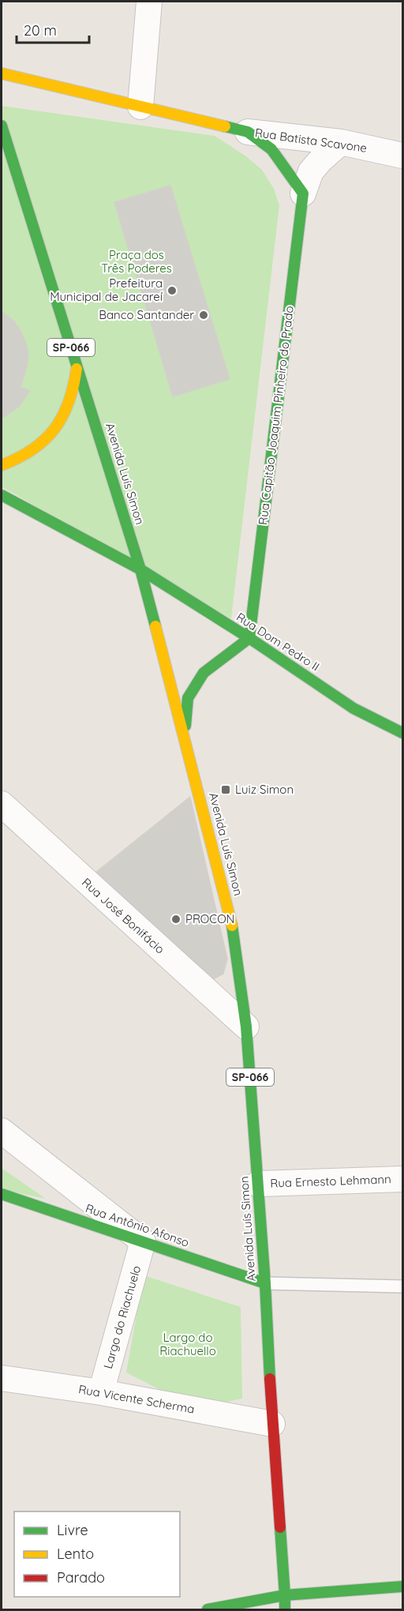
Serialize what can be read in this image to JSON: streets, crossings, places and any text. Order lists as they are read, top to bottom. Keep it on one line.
{"streets":{"main road":["SP-066","Rua Capitão Joaquim Pinheiro do Prado","Avenida Luís Simon","Rua Dom Pedro II","Rua Antônio Afonso"],"street":["Rua Batista Scavone","Rua José Bonifácio","Rua Ernesto Lehmann","Largo do Riachuelo","Rua Vicente Scherma"]},"crossings":[["Rua Batista Scavone","Rua Capitão Joaquim Pinheiro do Prado"],["Rua Capitão Joaquim Pinheiro do Prado","Rua Dom Pedro II"],["Avenida Luís Simon","Rua Dom Pedro II"],["Avenida Luís Simon","Rua José Bonifácio"],["Avenida Luís Simon","Rua Ernesto Lehmann"],["Avenida Luís Simon","Rua Antônio Afonso"],["Avenida Luís Simon","Rua Vicente Scherma"],["Rua Antônio Afonso","Largo do Riachuelo"],["Largo do Riachuelo","Rua Vicente Scherma"]],"parks":["Praça dos Três Poderes","Largo do Riachuello"],"places":{"other":["Prefeitura Municipal de Jacareí","Banco Santander","PROCON"],"transit":["Luiz Simon"]},"legend":["Livre","Lento","Parado"],"scale_bar":"20 m"}
